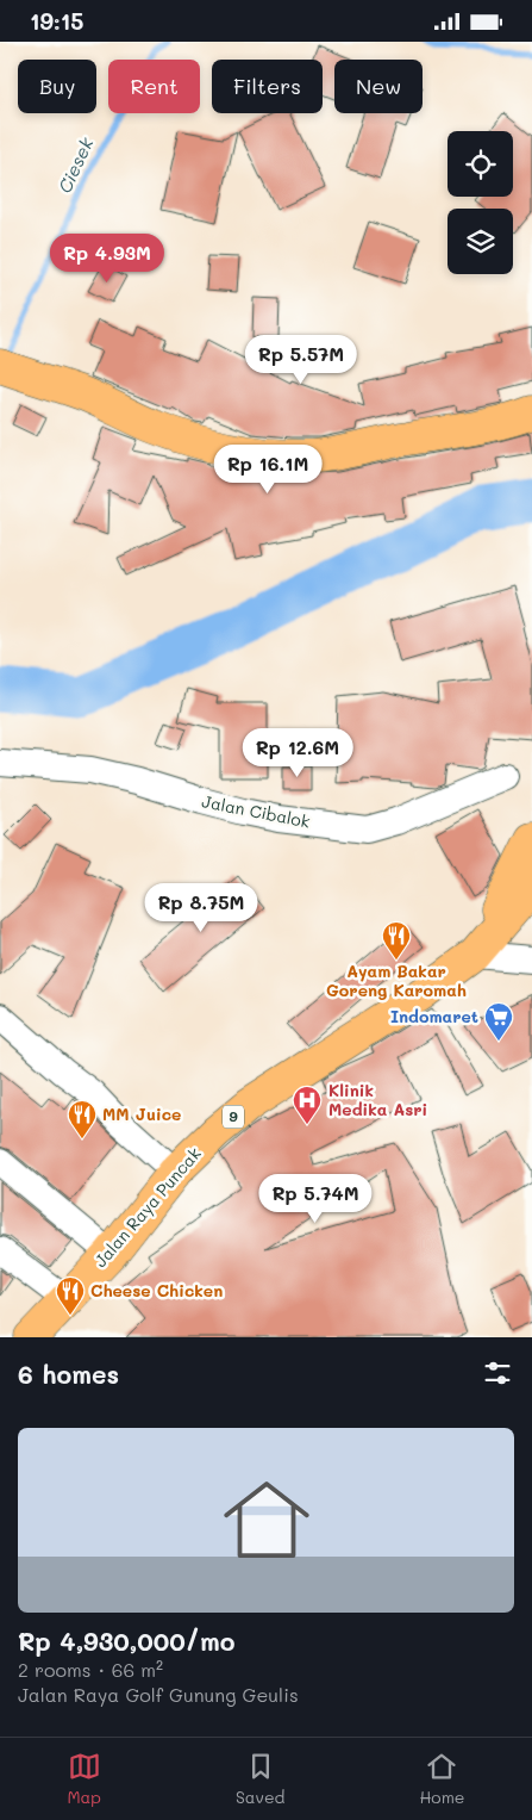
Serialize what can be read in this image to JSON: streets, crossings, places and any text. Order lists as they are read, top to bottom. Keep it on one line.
{"streets":{"main road":["9","Jalan Raya Puncak"],"street":["Jalan Cibalok"]},"water":["Ciesek"],"places":{"restaurant":["Ayam Bakar Goreng Karomah","MM Juice","Cheese Chicken"],"supermarket":["Indomaret"],"hospital":["Klinik Medika Asri"]},"page":{"status":"19:15","chip":["Buy","Rent","Filters","New"],"price":["Rp 4.93M","Rp 5.57M","Rp 16.1M","Rp 12.6M","Rp 8.75M","Rp 5.74M"],"heading":"6 homes","list":[{"name":"Rp 4,930,000/mo","note":"2 rooms · 66 m² · Jalan Raya Golf Gunung Geulis"}],"tabs":["Map","Saved","Home"]}}
